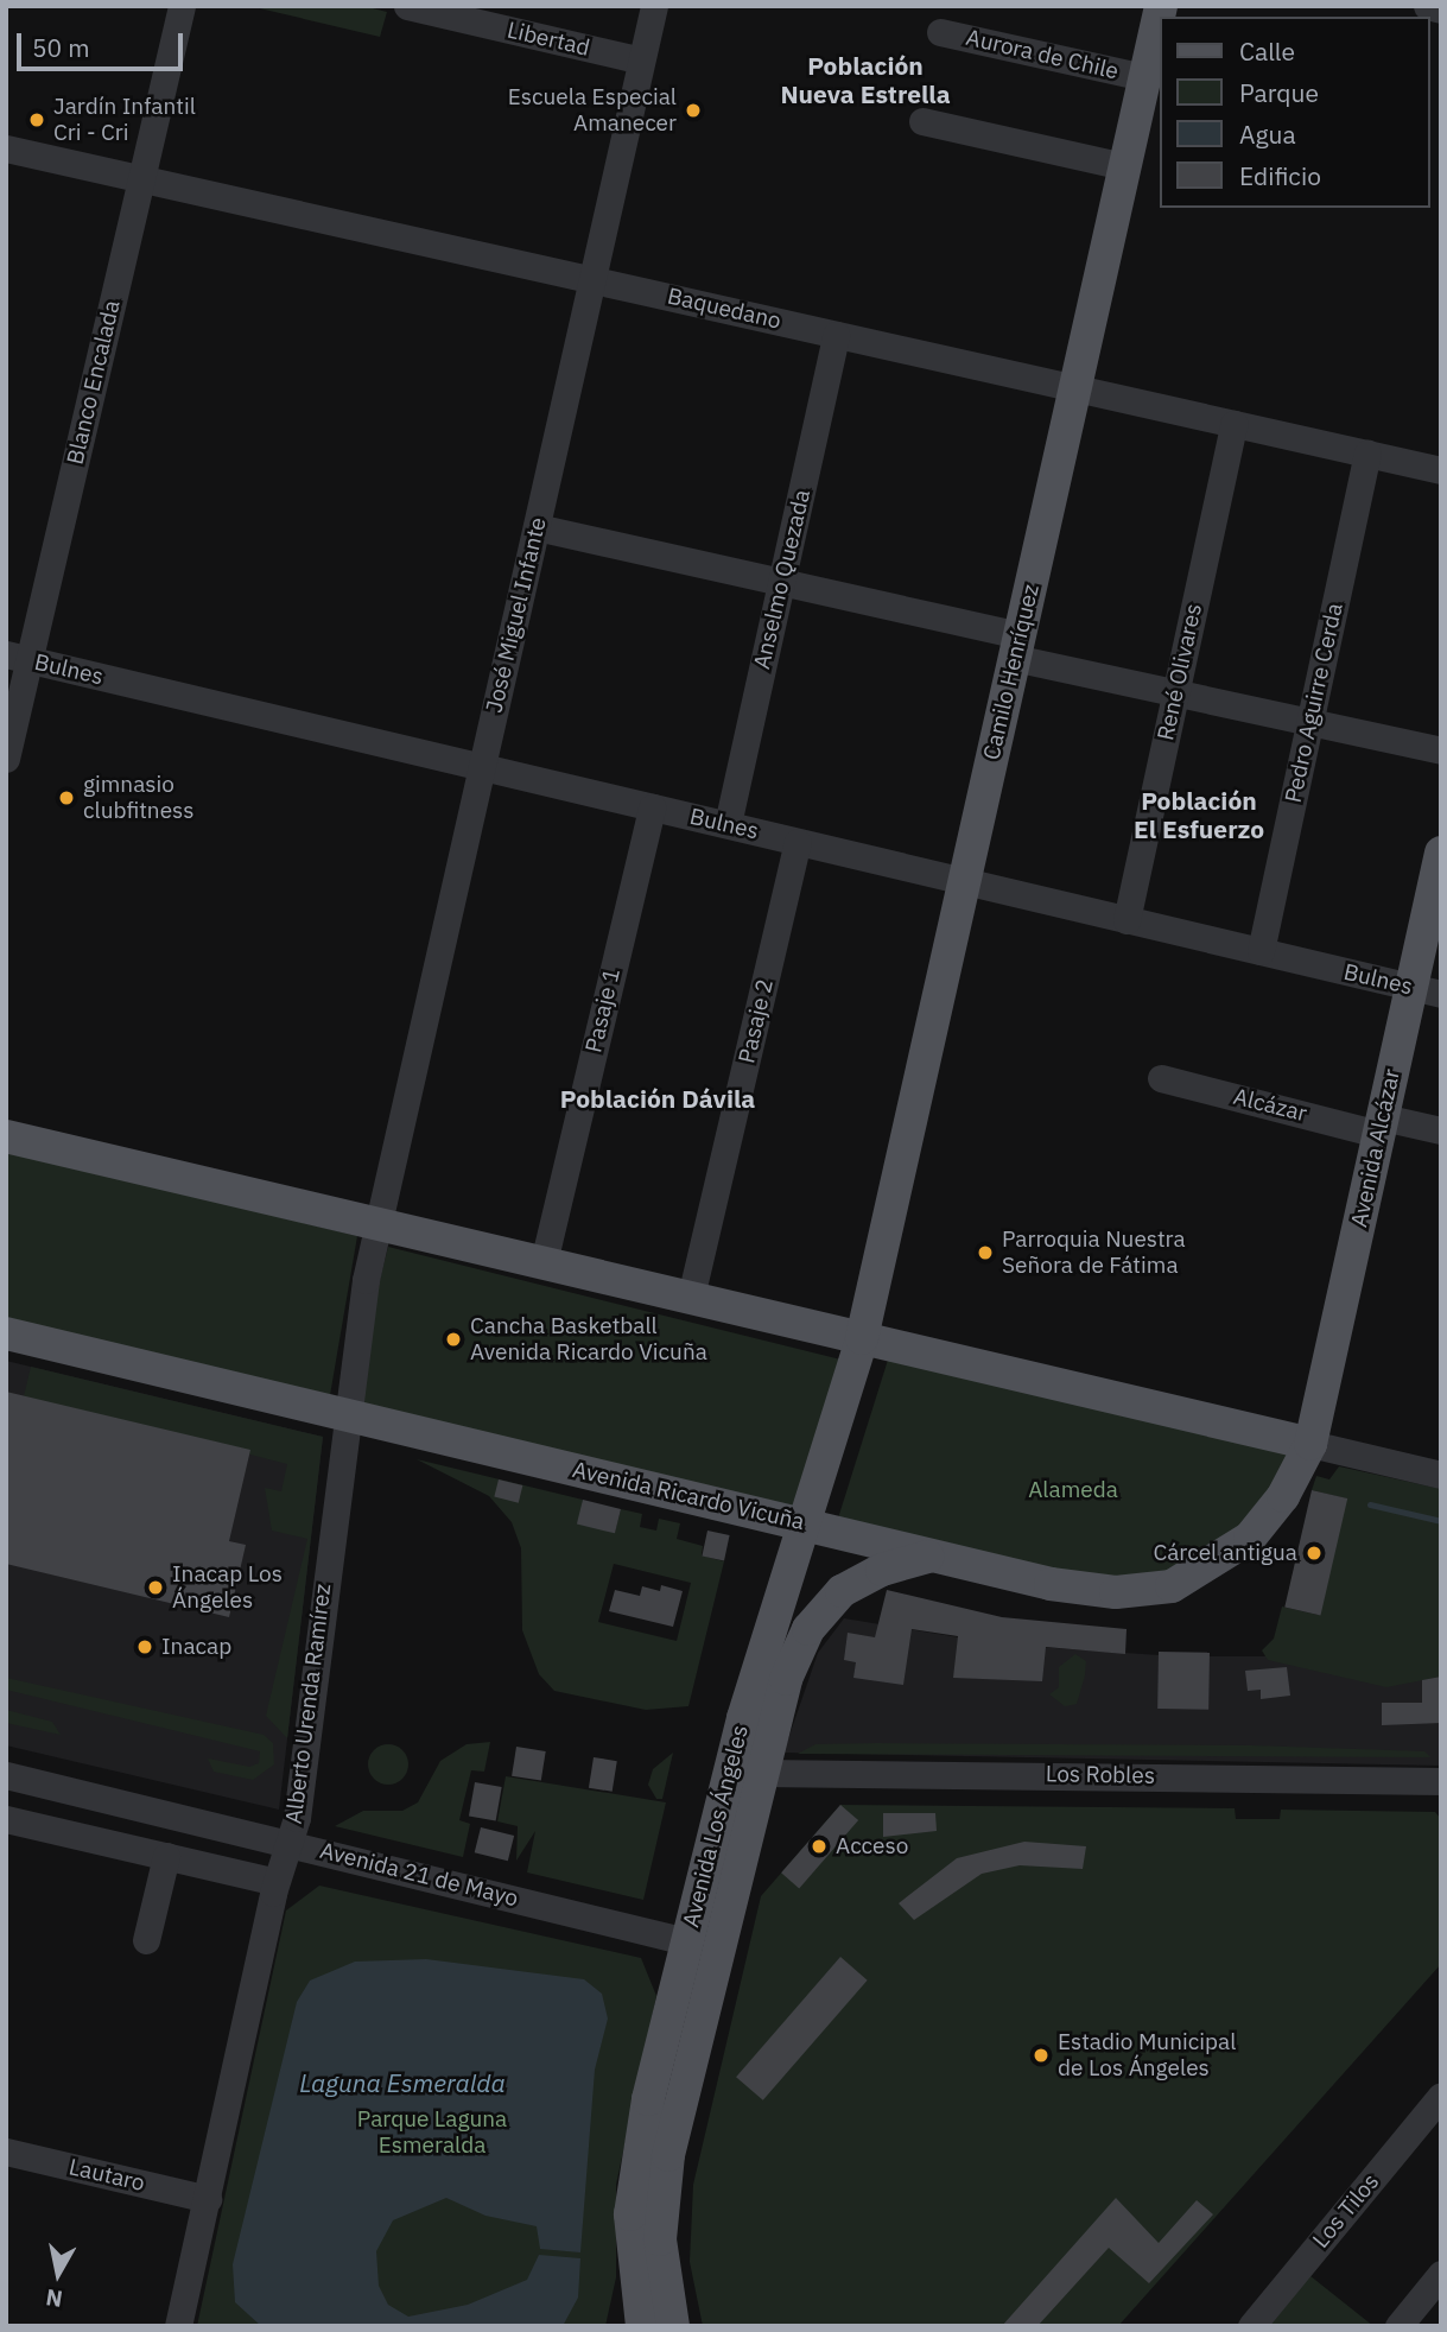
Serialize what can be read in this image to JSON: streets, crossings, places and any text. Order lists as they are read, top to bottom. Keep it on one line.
{"streets":{"main road":["Camilo Henríquez","Avenida Alcázar","Avenida Ricardo Vicuña","Avenida Los Ángeles"],"street":["Libertad","Aurora de Chile","Baquedano","Blanco Encalada","Anselmo Quezada","José Miguel Infante","Bulnes","René Olivares","Pedro Aguirre Cerda","Pasaje 1","Pasaje 2","Alcázar","Alberto Urenda Ramírez","Los Robles","Avenida 21 de Mayo","Lautaro","Los Tilos"]},"crossings":[["Libertad","José Miguel Infante"],["Aurora de Chile","Camilo Henríquez"],["Baquedano","Blanco Encalada"],["Baquedano","Anselmo Quezada"],["Baquedano","José Miguel Infante"],["Baquedano","Camilo Henríquez"],["Baquedano","René Olivares"],["Baquedano","Pedro Aguirre Cerda"],["Blanco Encalada","Bulnes"],["Anselmo Quezada","Bulnes"],["José Miguel Infante","Bulnes"],["José Miguel Infante","Alberto Urenda Ramírez"],["Bulnes","Camilo Henríquez"],["Bulnes","René Olivares"],["Bulnes","Pedro Aguirre Cerda"],["Bulnes","Pasaje 1"],["Bulnes","Pasaje 2"],["Bulnes","Avenida Alcázar"],["Camilo Henríquez","Avenida Los Ángeles"],["Alcázar","Avenida Alcázar"],["Avenida Alcázar","Avenida Ricardo Vicuña"],["Avenida Ricardo Vicuña","Alberto Urenda Ramírez"],["Avenida Ricardo Vicuña","Avenida Los Ángeles"],["Alberto Urenda Ramírez","Avenida 21 de Mayo"],["Alberto Urenda Ramírez","Lautaro"],["Los Robles","Avenida Los Ángeles"],["Avenida Los Ángeles","Avenida 21 de Mayo"]],"districts":["Población Nueva Estrella","Población El Esfuerzo","Población Dávila"],"water":["Laguna Esmeralda"],"parks":["Alameda","Parque Laguna Esmeralda"],"places":["Escuela Especial Amanecer","Jardín Infantil Cri - Cri","gimnasio clubfitness","Parroquia Nuestra Señora de Fátima","Cancha Basketball Avenida Ricardo Vicuña","Cárcel antigua","Inacap Los Ángeles","Inacap","Acceso","Estadio Municipal de Los Ángeles"],"legend":["Calle","Parque","Agua","Edificio"],"scale_bar":"50 m","north":"bottom"}
